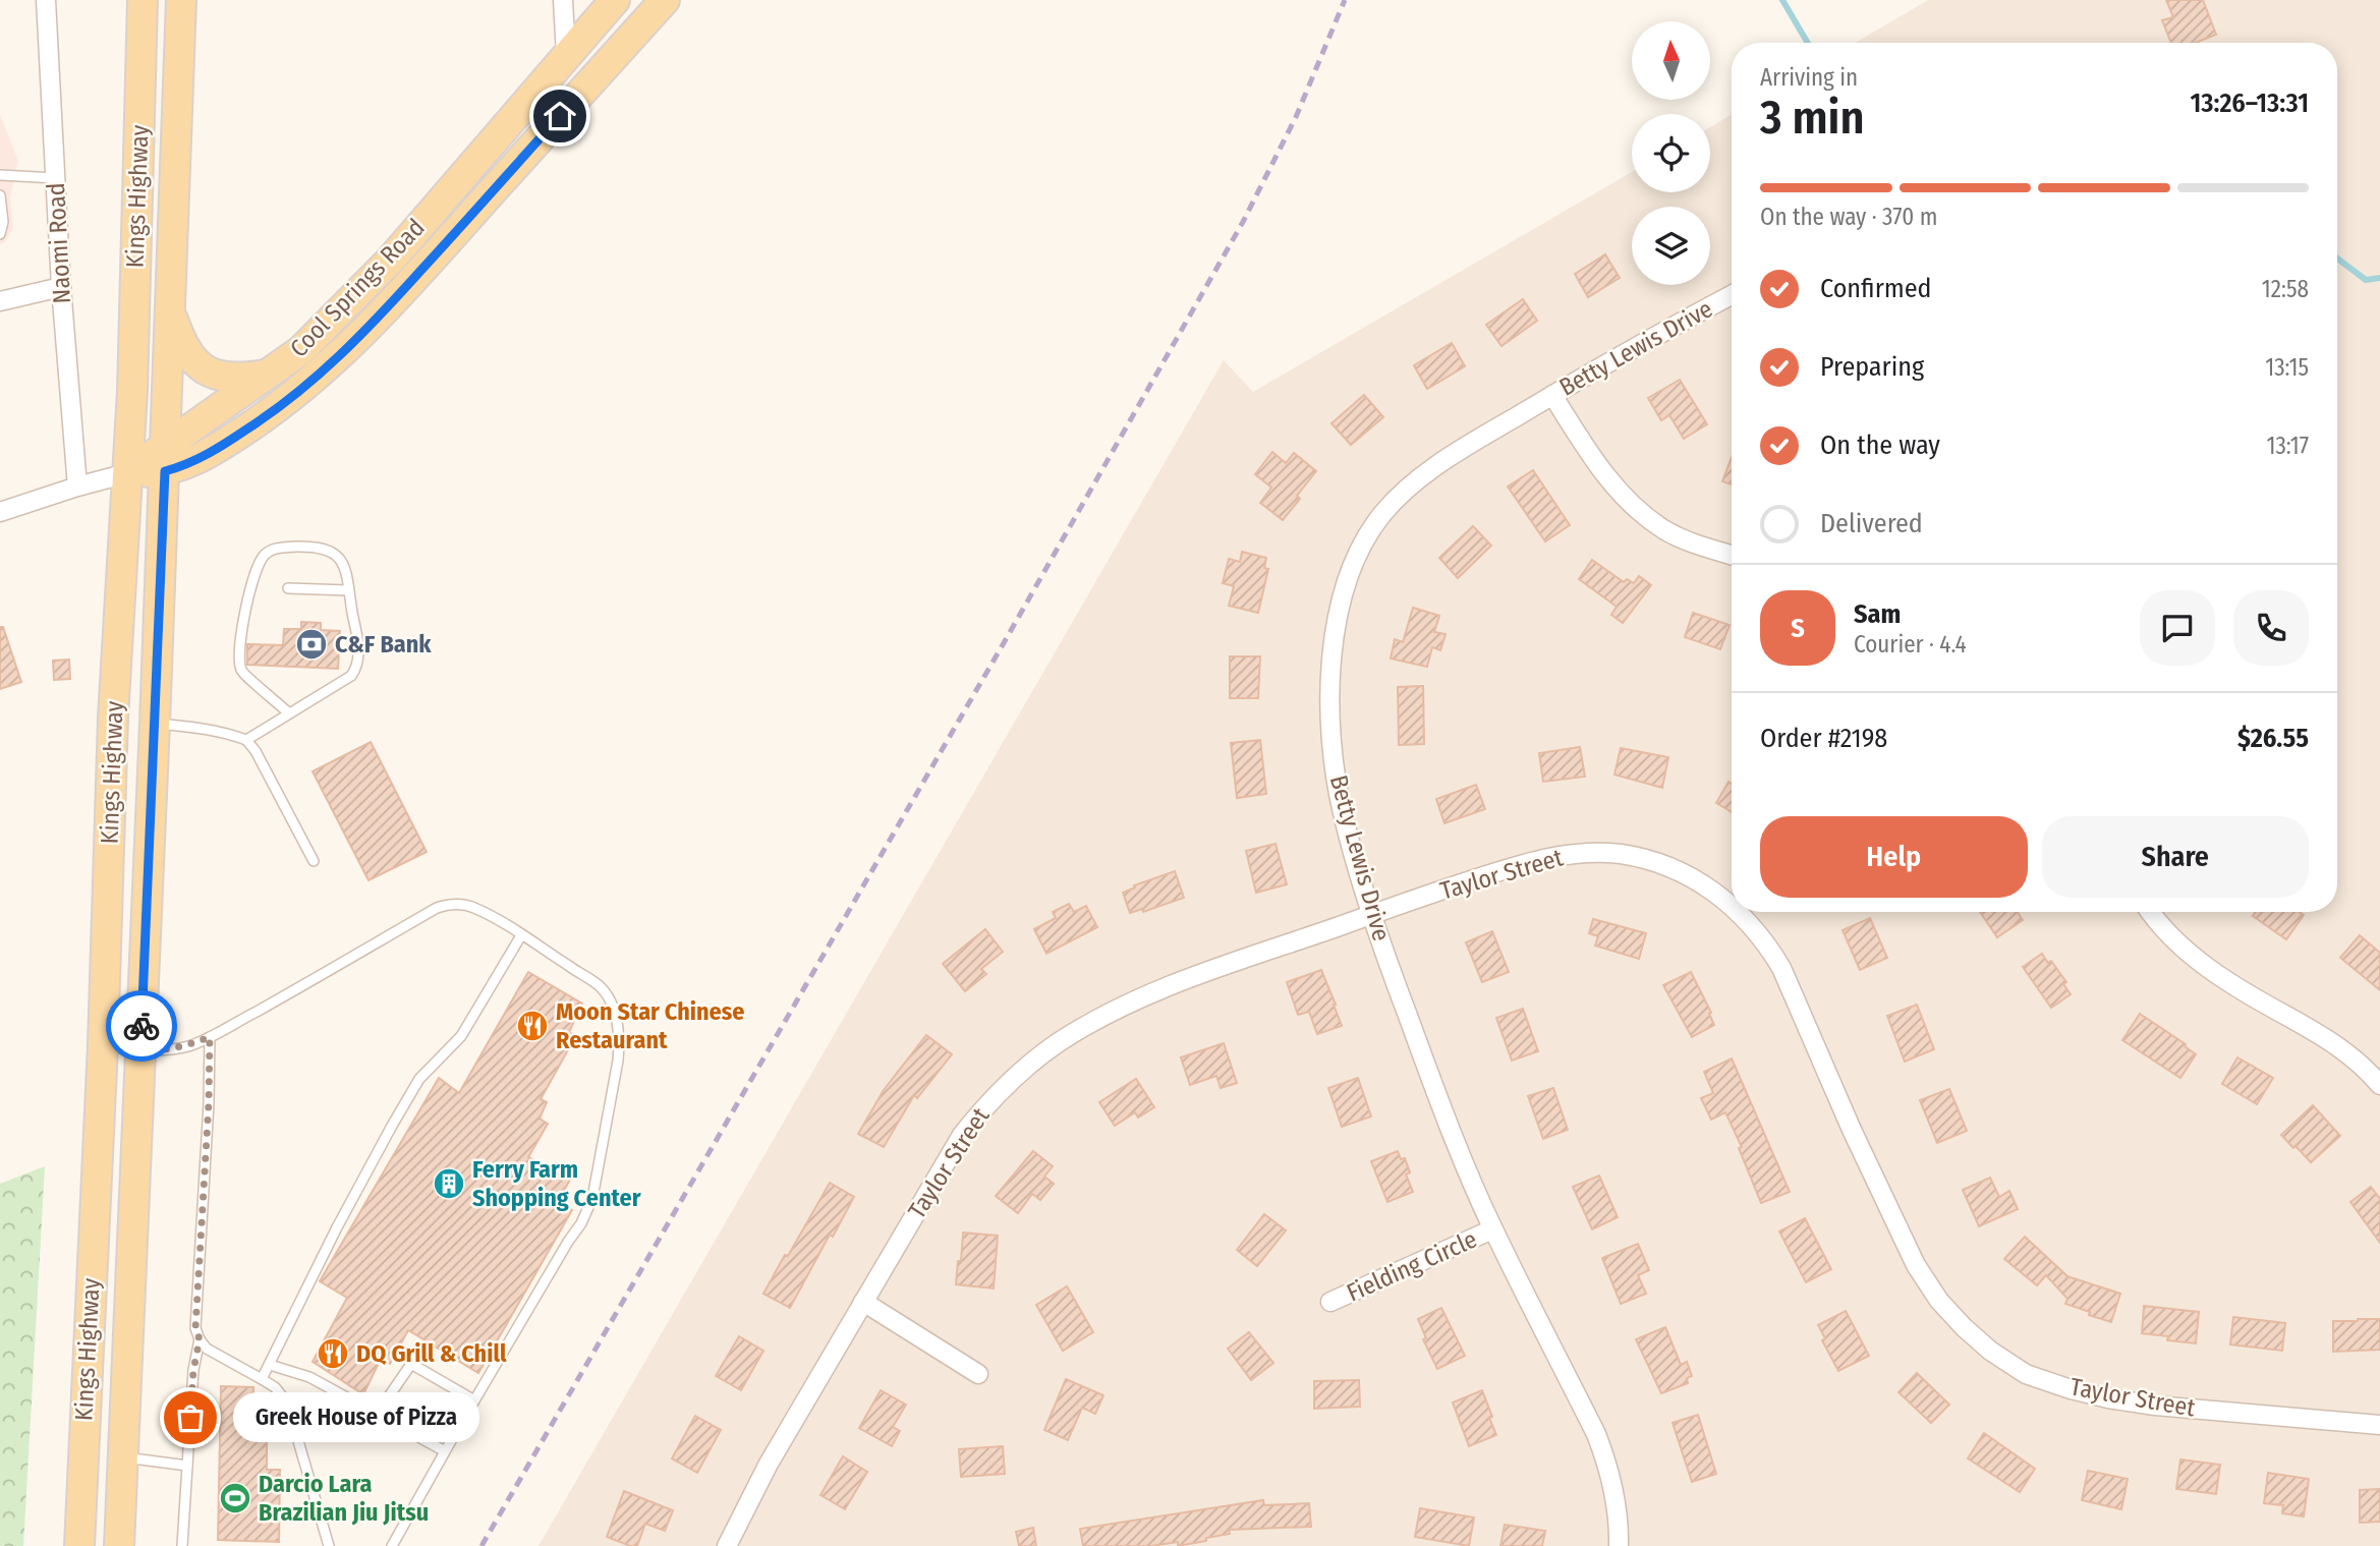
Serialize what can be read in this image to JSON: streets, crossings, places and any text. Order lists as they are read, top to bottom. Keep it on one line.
{"streets":{"main road":["Kings Highway","Cool Springs Road"],"street":["Naomi Road","Betty Lewis Drive","Taylor Street","Fielding Circle"]},"crossings":[["Kings Highway","Cool Springs Road"],["Betty Lewis Drive","Taylor Street"],["Betty Lewis Drive","Fielding Circle"]],"places":{"bank":["C&F Bank"],"restaurant":["Moon Star Chinese Restaurant","DQ Grill & Chill"],"building":["Ferry Farm Shopping Center"],"other":["Greek House of Pizza"],"sports":["Darcio Lara Brazilian Jiu Jitsu"]},"north":"top","page":{"heading":["3 min","Arriving in","13:26–13:31"],"panel":["Sam","Courier · 4.4","Order #2198","$26.55"],"bar":"On the way · 370 m","list":[["Confirmed","12:58"],["Preparing","13:15"],["On the way","13:17"],"Delivered"],"round":"S","buttons":["Help","Share"],"bubble":"Greek House of Pizza"}}
